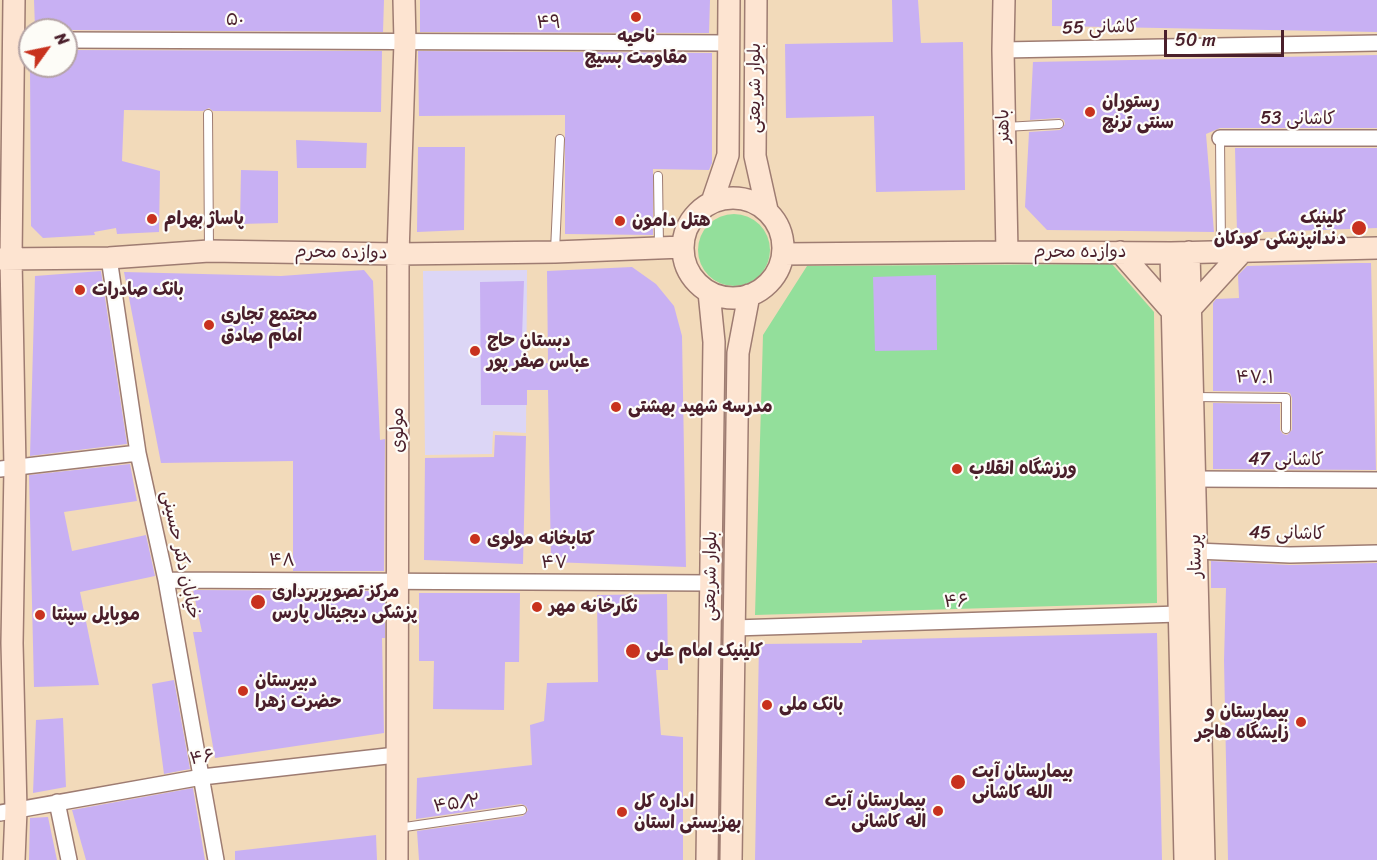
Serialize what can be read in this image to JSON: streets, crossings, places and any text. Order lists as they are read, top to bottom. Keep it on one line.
{"streets":{"main road":["بلوار شریعتی","باهنر","دوازده محرم","مولوی","پرستار"],"street":["۵۰","۴۹","کاشانی 55","کاشانی 53","کاشانی 47","کاشانی 45","خیابان دکتر حسینی","۴۸","۴۷","۴۶"],"lane":["۴۷.۱","۴۵/۲"]},"crossings":[["۵۰","۴۹"],["۵۰","مولوی"],["۴۹","بلوار شریعتی"],["۴۹","مولوی"],["کاشانی 55","باهنر"],["بلوار شریعتی","دوازده محرم"],["بلوار شریعتی","۴۷"],["بلوار شریعتی","۴۶"],["باهنر","دوازده محرم"],["دوازده محرم","مولوی"],["دوازده محرم","خیابان دکتر حسینی"],["دوازده محرم","پرستار"],["۴۷.۱","پرستار"],["مولوی","۴۸"],["مولوی","۴۷"],["مولوی","۴۶"],["مولوی","۴۵/۲"],["کاشانی 47","پرستار"],["کاشانی 45","پرستار"],["خیابان دکتر حسینی","۴۸"],["خیابان دکتر حسینی","۴۶"],["پرستار","۴۶"],["۴۸","۴۷"]],"places":["ناحیه مقاومت بسیج","رستوران سنتی ترنج","پاساژ بهرام","هتل دامون","کلینیک دندانپزشکی کودکان","بانک صادرات","مجتمع تجاری امام صادق","دبستان حاج عباس صفر پور","مدرسه شهید بهشتی","ورزشگاه انقلاب","کتابخانه مولوی","مرکز تصویربرداری پزشکی دیجیتال پارس","نگارخانه مهر","موبایل سپنتا","کلینیک امام علی","دبیرستان حضرت زهرا","بانک ملی","بیمارستان و زایشگاه هاجر","بیمارستان آیت الله کاشانی","بیمارستان آیت اله کاشانی","اداره کل بهزیستی استان"],"scale_bar":"50 m","north":"top right"}
